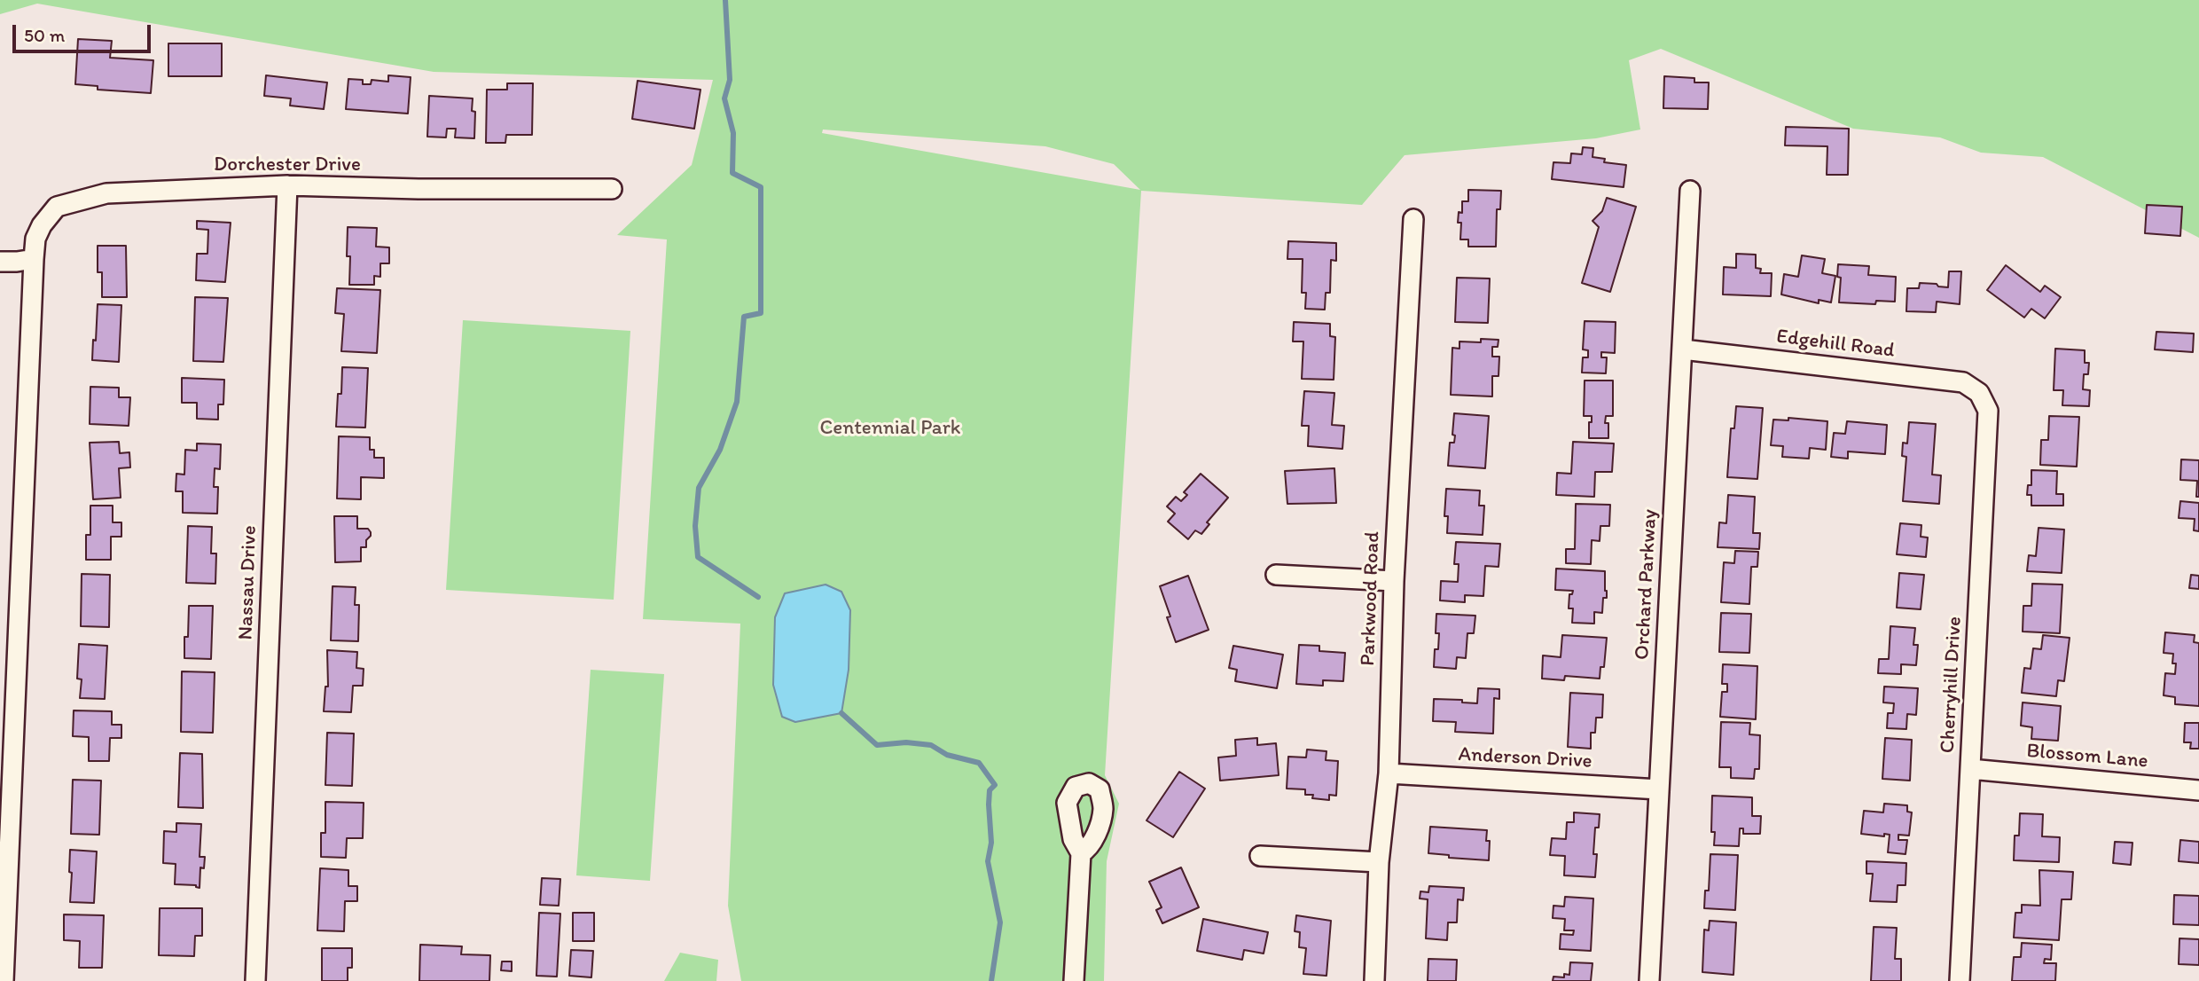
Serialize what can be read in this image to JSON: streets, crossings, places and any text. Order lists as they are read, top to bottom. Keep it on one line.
{"streets":{"street":["Dorchester Drive","Edgehill Road","Nassau Drive","Orchard Parkway","Parkwood Road","Cherryhill Drive","Blossom Lane","Anderson Drive"]},"crossings":[["Dorchester Drive","Nassau Drive"],["Edgehill Road","Orchard Parkway"],["Edgehill Road","Cherryhill Drive"],["Orchard Parkway","Anderson Drive"],["Parkwood Road","Anderson Drive"],["Cherryhill Drive","Blossom Lane"]],"parks":["Centennial Park"],"scale_bar":"50 m"}
